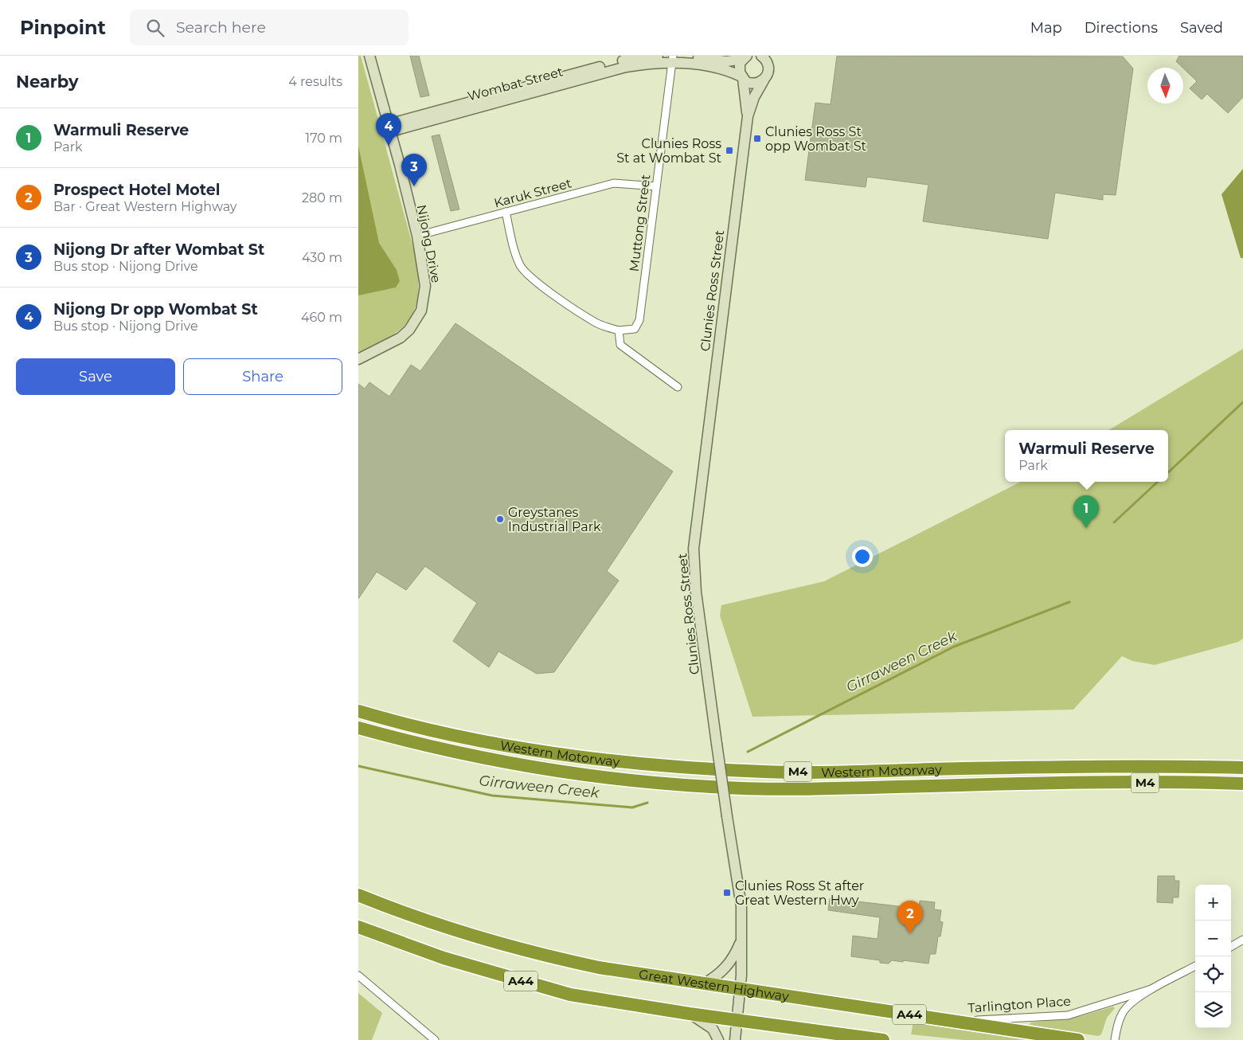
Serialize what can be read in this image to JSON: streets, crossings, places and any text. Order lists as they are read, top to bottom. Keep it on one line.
{"streets":{"highway":["Western Motorway","M4","A44","Great Western Highway"],"street":["Wombat Street","Karuk Street","Muttong Street","Nijong Drive","Clunies Ross Street","Tarlington Place"]},"crossings":[["Wombat Street","Muttong Street"],["Wombat Street","Nijong Drive"],["Wombat Street","Clunies Ross Street"],["Karuk Street","Muttong Street"],["Karuk Street","Nijong Drive"],["Clunies Ross Street","A44"],["Clunies Ross Street","Great Western Highway"],["Great Western Highway","Tarlington Place"]],"water":["Girraween Creek"],"places":{"transit":["Clunies Ross St opp Wombat St","Clunies Ross St at Wombat St","Clunies Ross St after Great Western Hwy"],"other":["Greystanes Industrial Park"]},"north":"bottom","page":{"header":"Pinpoint","search":"Search here","nav":["Map","Directions","Saved"],"heading":["Nearby","4 results"],"list":[{"mark":"1","name":"Warmuli Reserve","note":"Park","value":"170 m"},{"mark":"2","name":"Prospect Hotel Motel","note":"Bar · Great Western Highway","value":"280 m"},{"mark":"3","name":"Nijong Dr after Wombat St","note":"Bus stop · Nijong Drive","value":"430 m"},{"mark":"4","name":"Nijong Dr opp Wombat St","note":"Bus stop · Nijong Drive","value":"460 m"}],"pins":["4","3","1","2"],"buttons":["Save","Share"],"popup":["Warmuli Reserve","Park"],"map_buttons":["+","−"]}}
